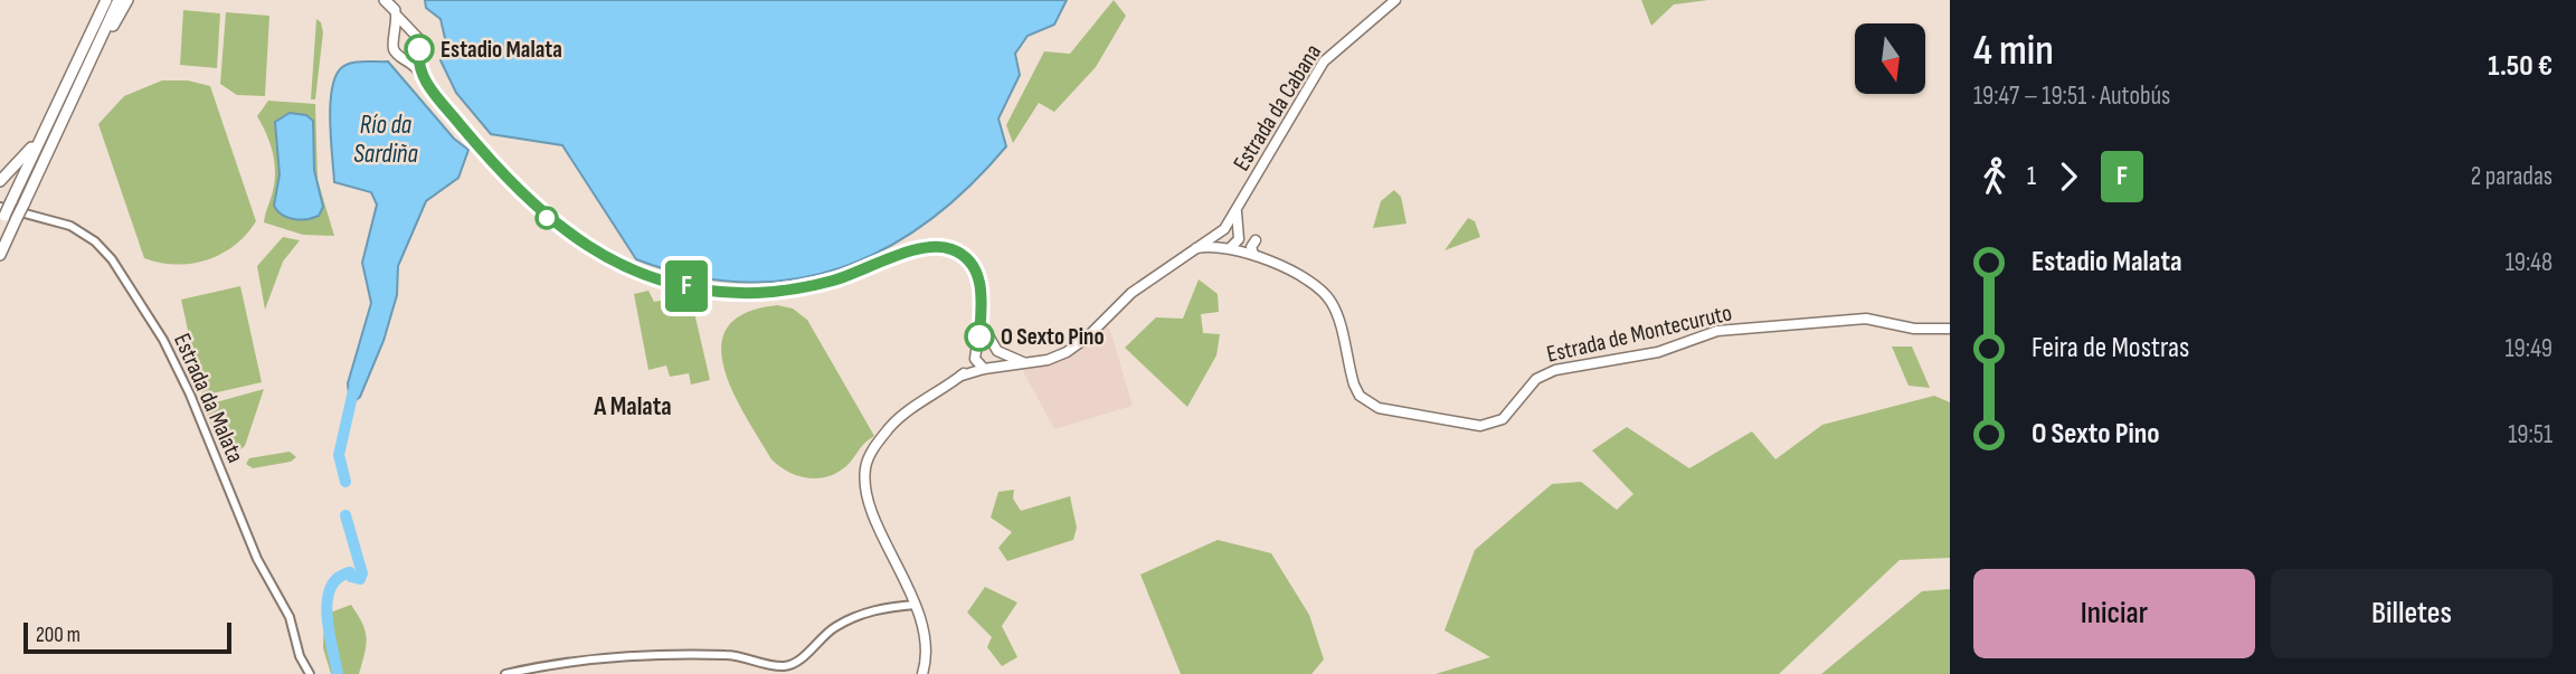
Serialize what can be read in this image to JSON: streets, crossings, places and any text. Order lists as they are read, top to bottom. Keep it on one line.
{"streets":{"main road":["Estrada da Cabana","Estrada de Montecuruto"],"street":["Estrada da Malata"]},"crossings":[["Estrada da Cabana","Estrada de Montecuruto"]],"districts":["A Malata"],"water":["Río da Sardiña"],"places":["Estadio Malata","O Sexto Pino"],"lines":["bus line F"],"scale_bar":"200 m","north":"bottom","page":{"on_map":"F","heading":["4 min","19:47 – 19:51 · Autobús","1.50 €"],"legs":["1","F","2 paradas"],"list":[{"name":"Estadio Malata","value":"19:48"},{"name":"Feira de Mostras","value":"19:49"},{"name":"O Sexto Pino","value":"19:51"}],"buttons":["Iniciar","Billetes"],"scale":"200 m"}}
